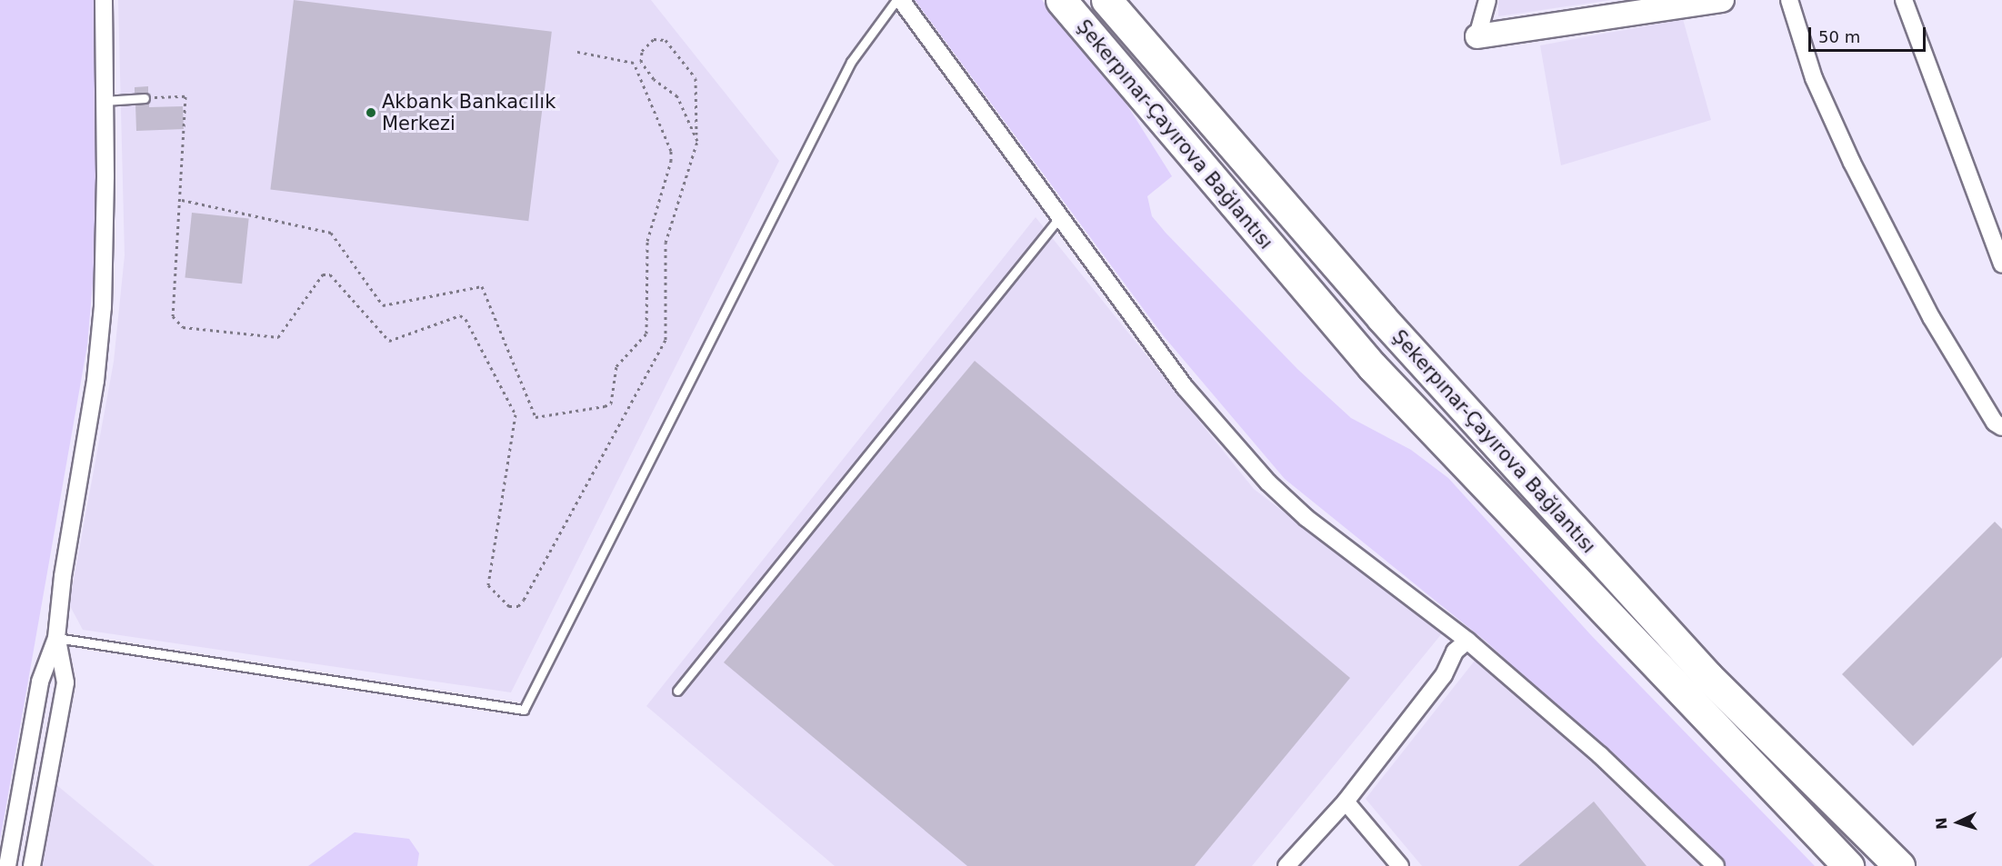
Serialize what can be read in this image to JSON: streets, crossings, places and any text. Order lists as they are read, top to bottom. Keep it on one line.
{"streets":{"highway":["Şekerpınar-Çayırova Bağlantısı"]},"places":["Akbank Bankacılık Merkezi"],"scale_bar":"50 m","north":"left"}
